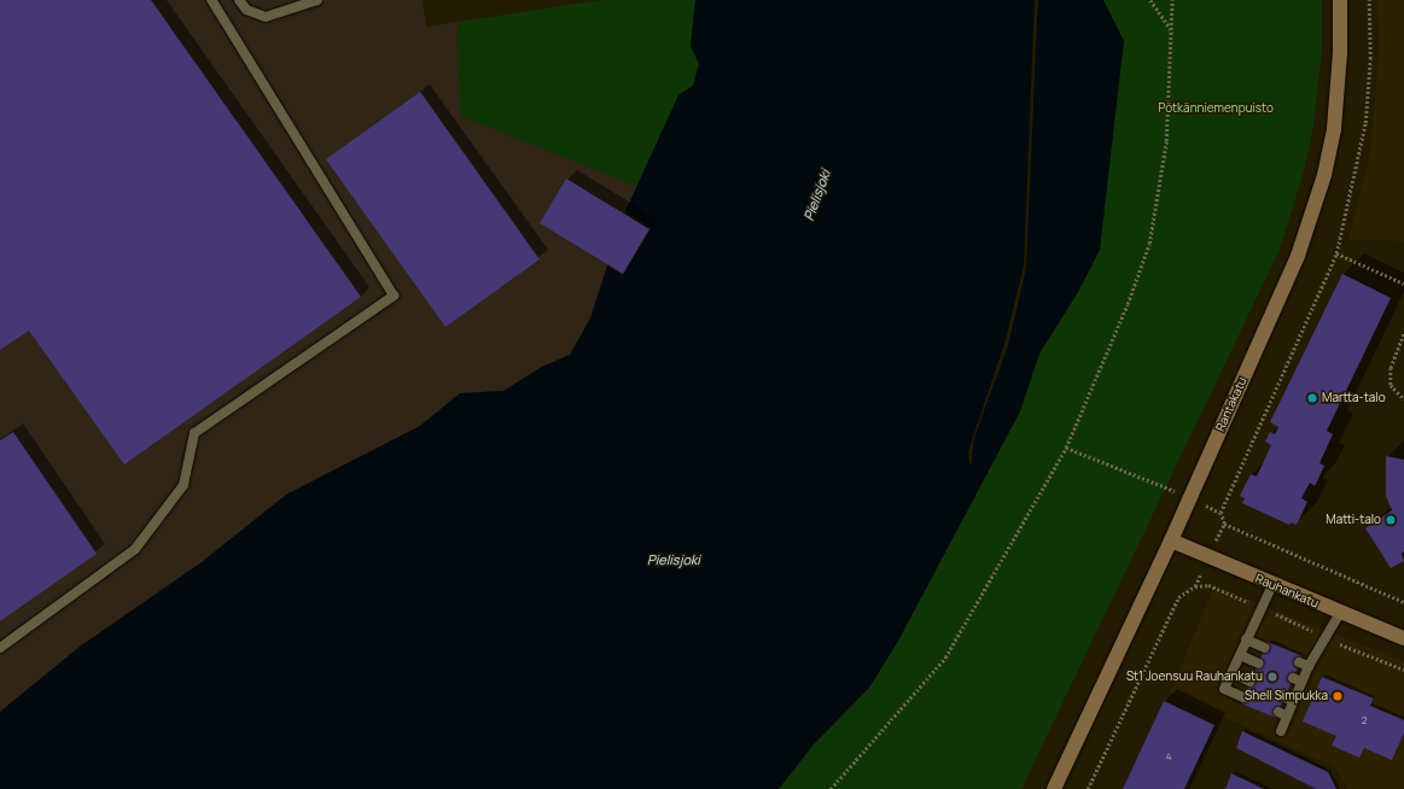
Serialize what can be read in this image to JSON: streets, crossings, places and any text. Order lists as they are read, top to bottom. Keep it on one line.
{"streets":{"main road":["Rantakatu","Rauhankatu"]},"crossings":[["Rantakatu","Rauhankatu"]],"water":["Pielisjoki"],"parks":["Pötkänniemenpuisto"],"places":["Martta-talo","Matti-talo","St1 Joensuu Rauhankatu","Shell Simpukka"],"house_numbers":["2","4"]}
